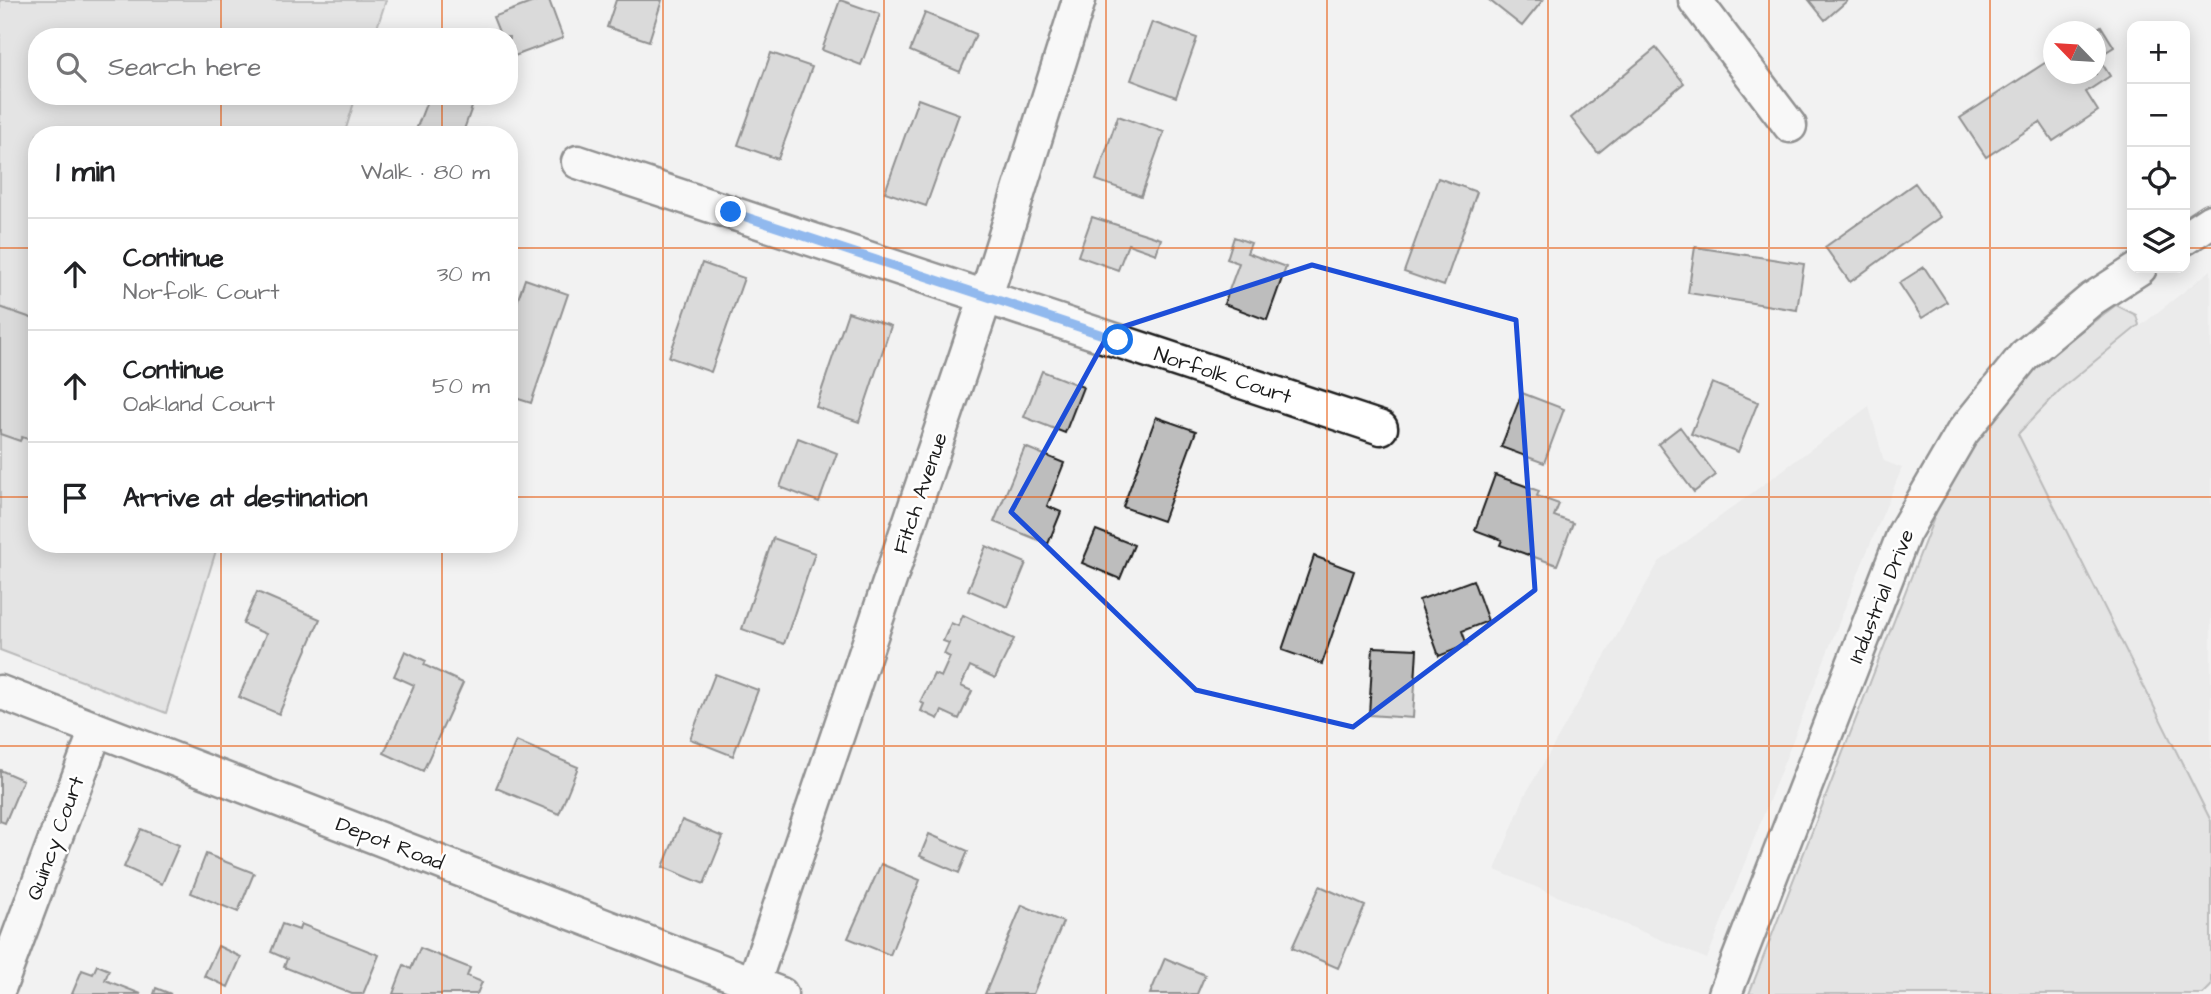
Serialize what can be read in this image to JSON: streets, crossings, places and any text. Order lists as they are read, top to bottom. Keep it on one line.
{"streets":{"street":["Norfolk Court","Fitch Avenue","Industrial Drive","Quincy Court","Depot Road"]},"crossings":[["Norfolk Court","Fitch Avenue"],["Fitch Avenue","Depot Road"],["Quincy Court","Depot Road"]],"north":"top left","page":{"map_buttons":["+","−"],"search":"Search here","heading":["1 min","Walk · 80 m"],"list":[["Continue","Norfolk Court","30 m"],["Continue","Oakland Court","50 m"],"Arrive at destination"]}}
